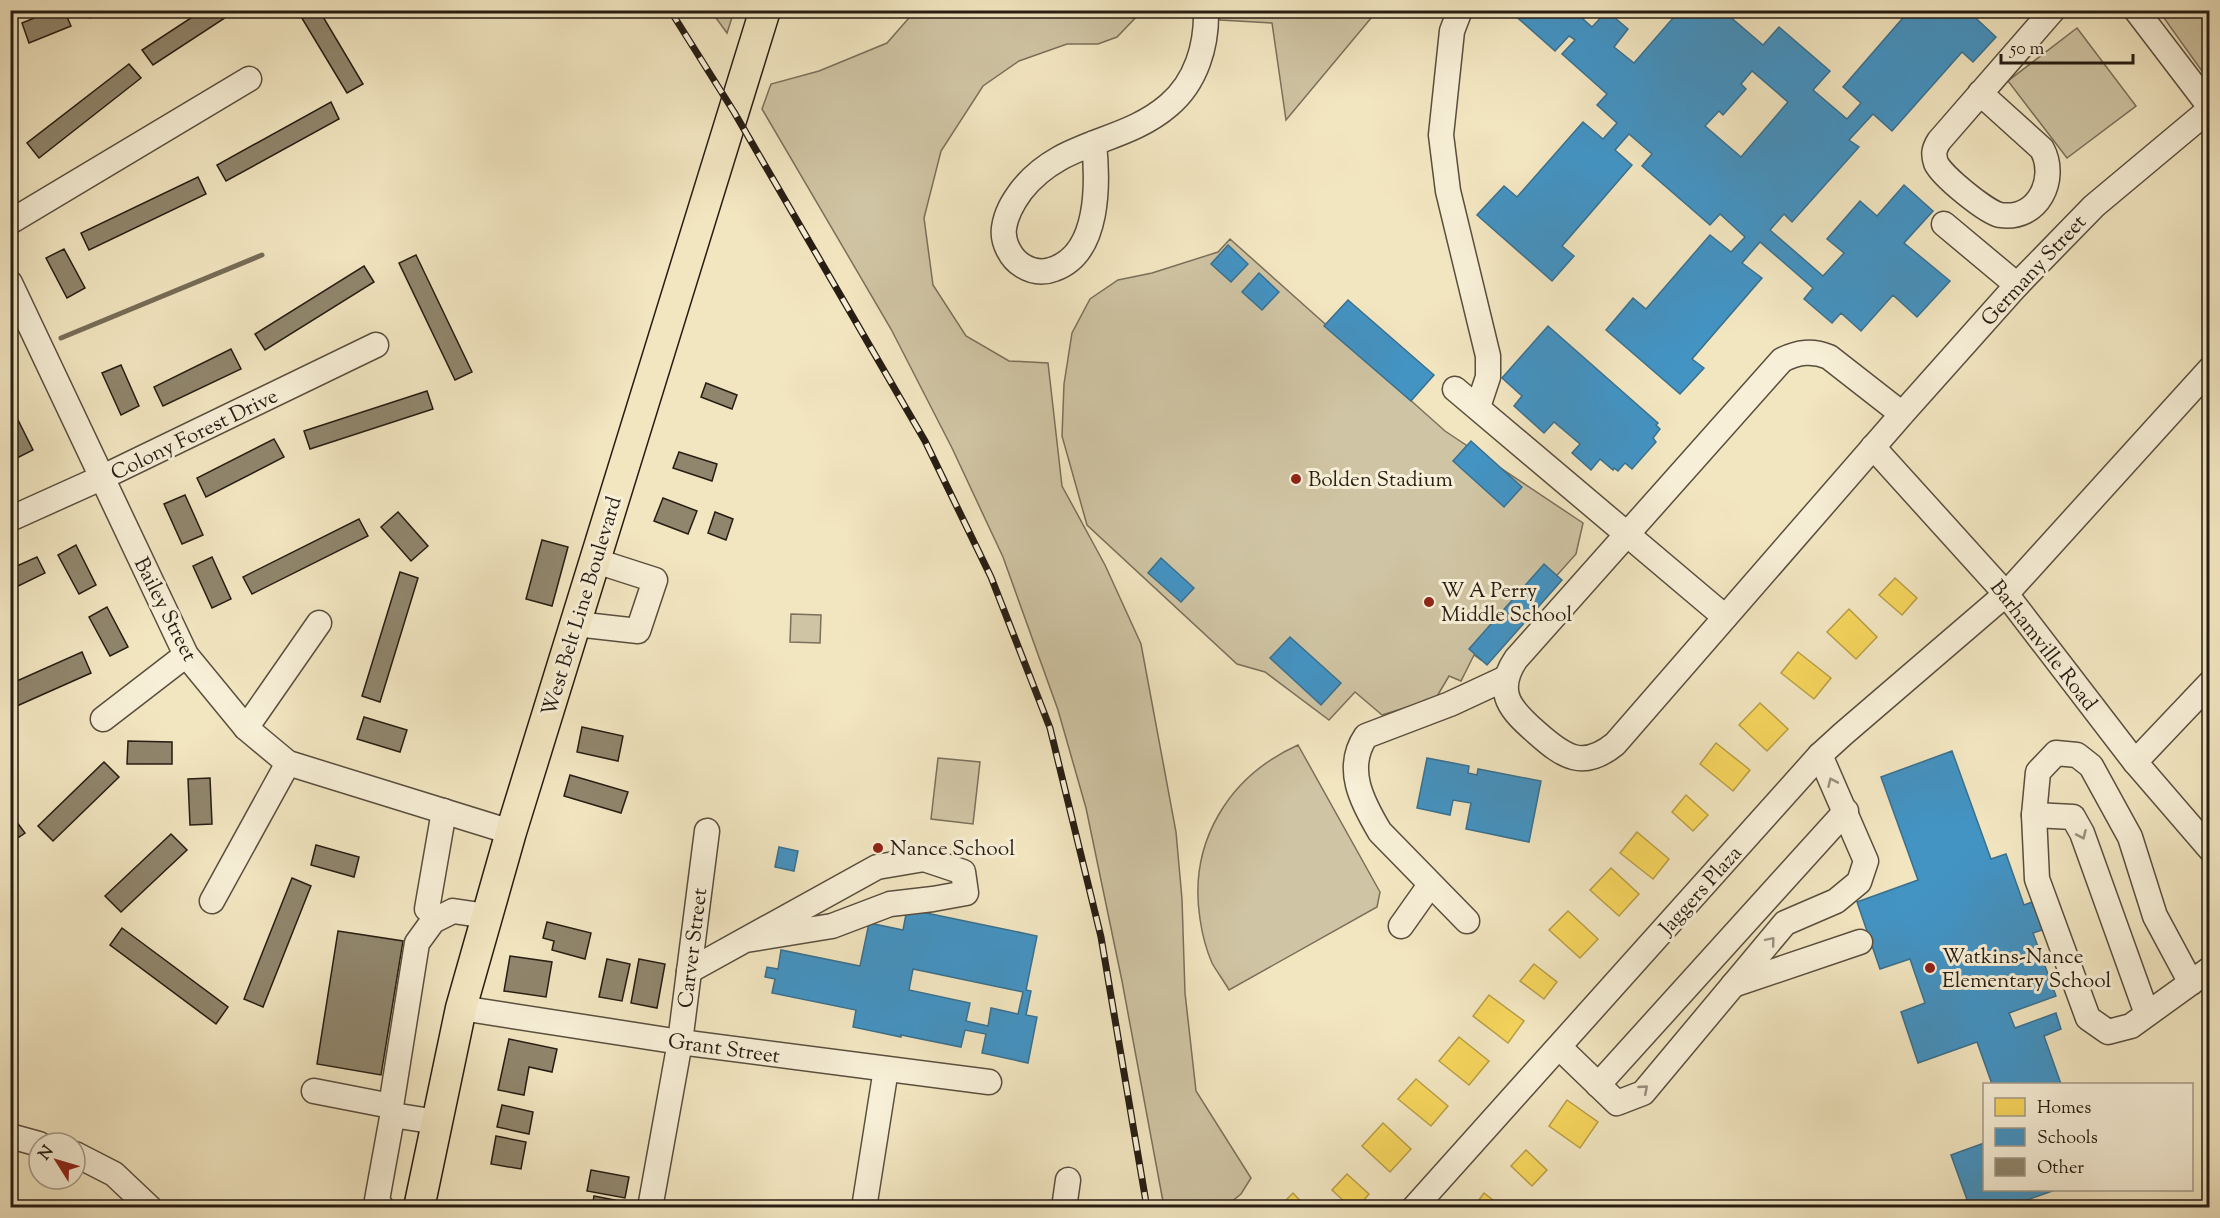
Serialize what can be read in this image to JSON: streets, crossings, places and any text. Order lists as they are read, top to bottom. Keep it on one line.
{"streets":{"main road":["West Belt Line Boulevard"],"street":["Germany Street","Colony Forest Drive","Bailey Street","Barhamville Road","Jaggers Plaza","Carver Street","Grant Street"]},"crossings":[["Germany Street","Barhamville Road"],["Colony Forest Drive","Bailey Street"],["West Belt Line Boulevard","Bailey Street"],["West Belt Line Boulevard","Grant Street"],["Barhamville Road","Jaggers Plaza"],["Carver Street","Grant Street"]],"places":["Bolden Stadium","W A Perry Middle School","Nance School","Watkins-Nance Elementary School"],"legend":["Homes","Schools","Other"],"scale_bar":"50 m","north":"top left"}
